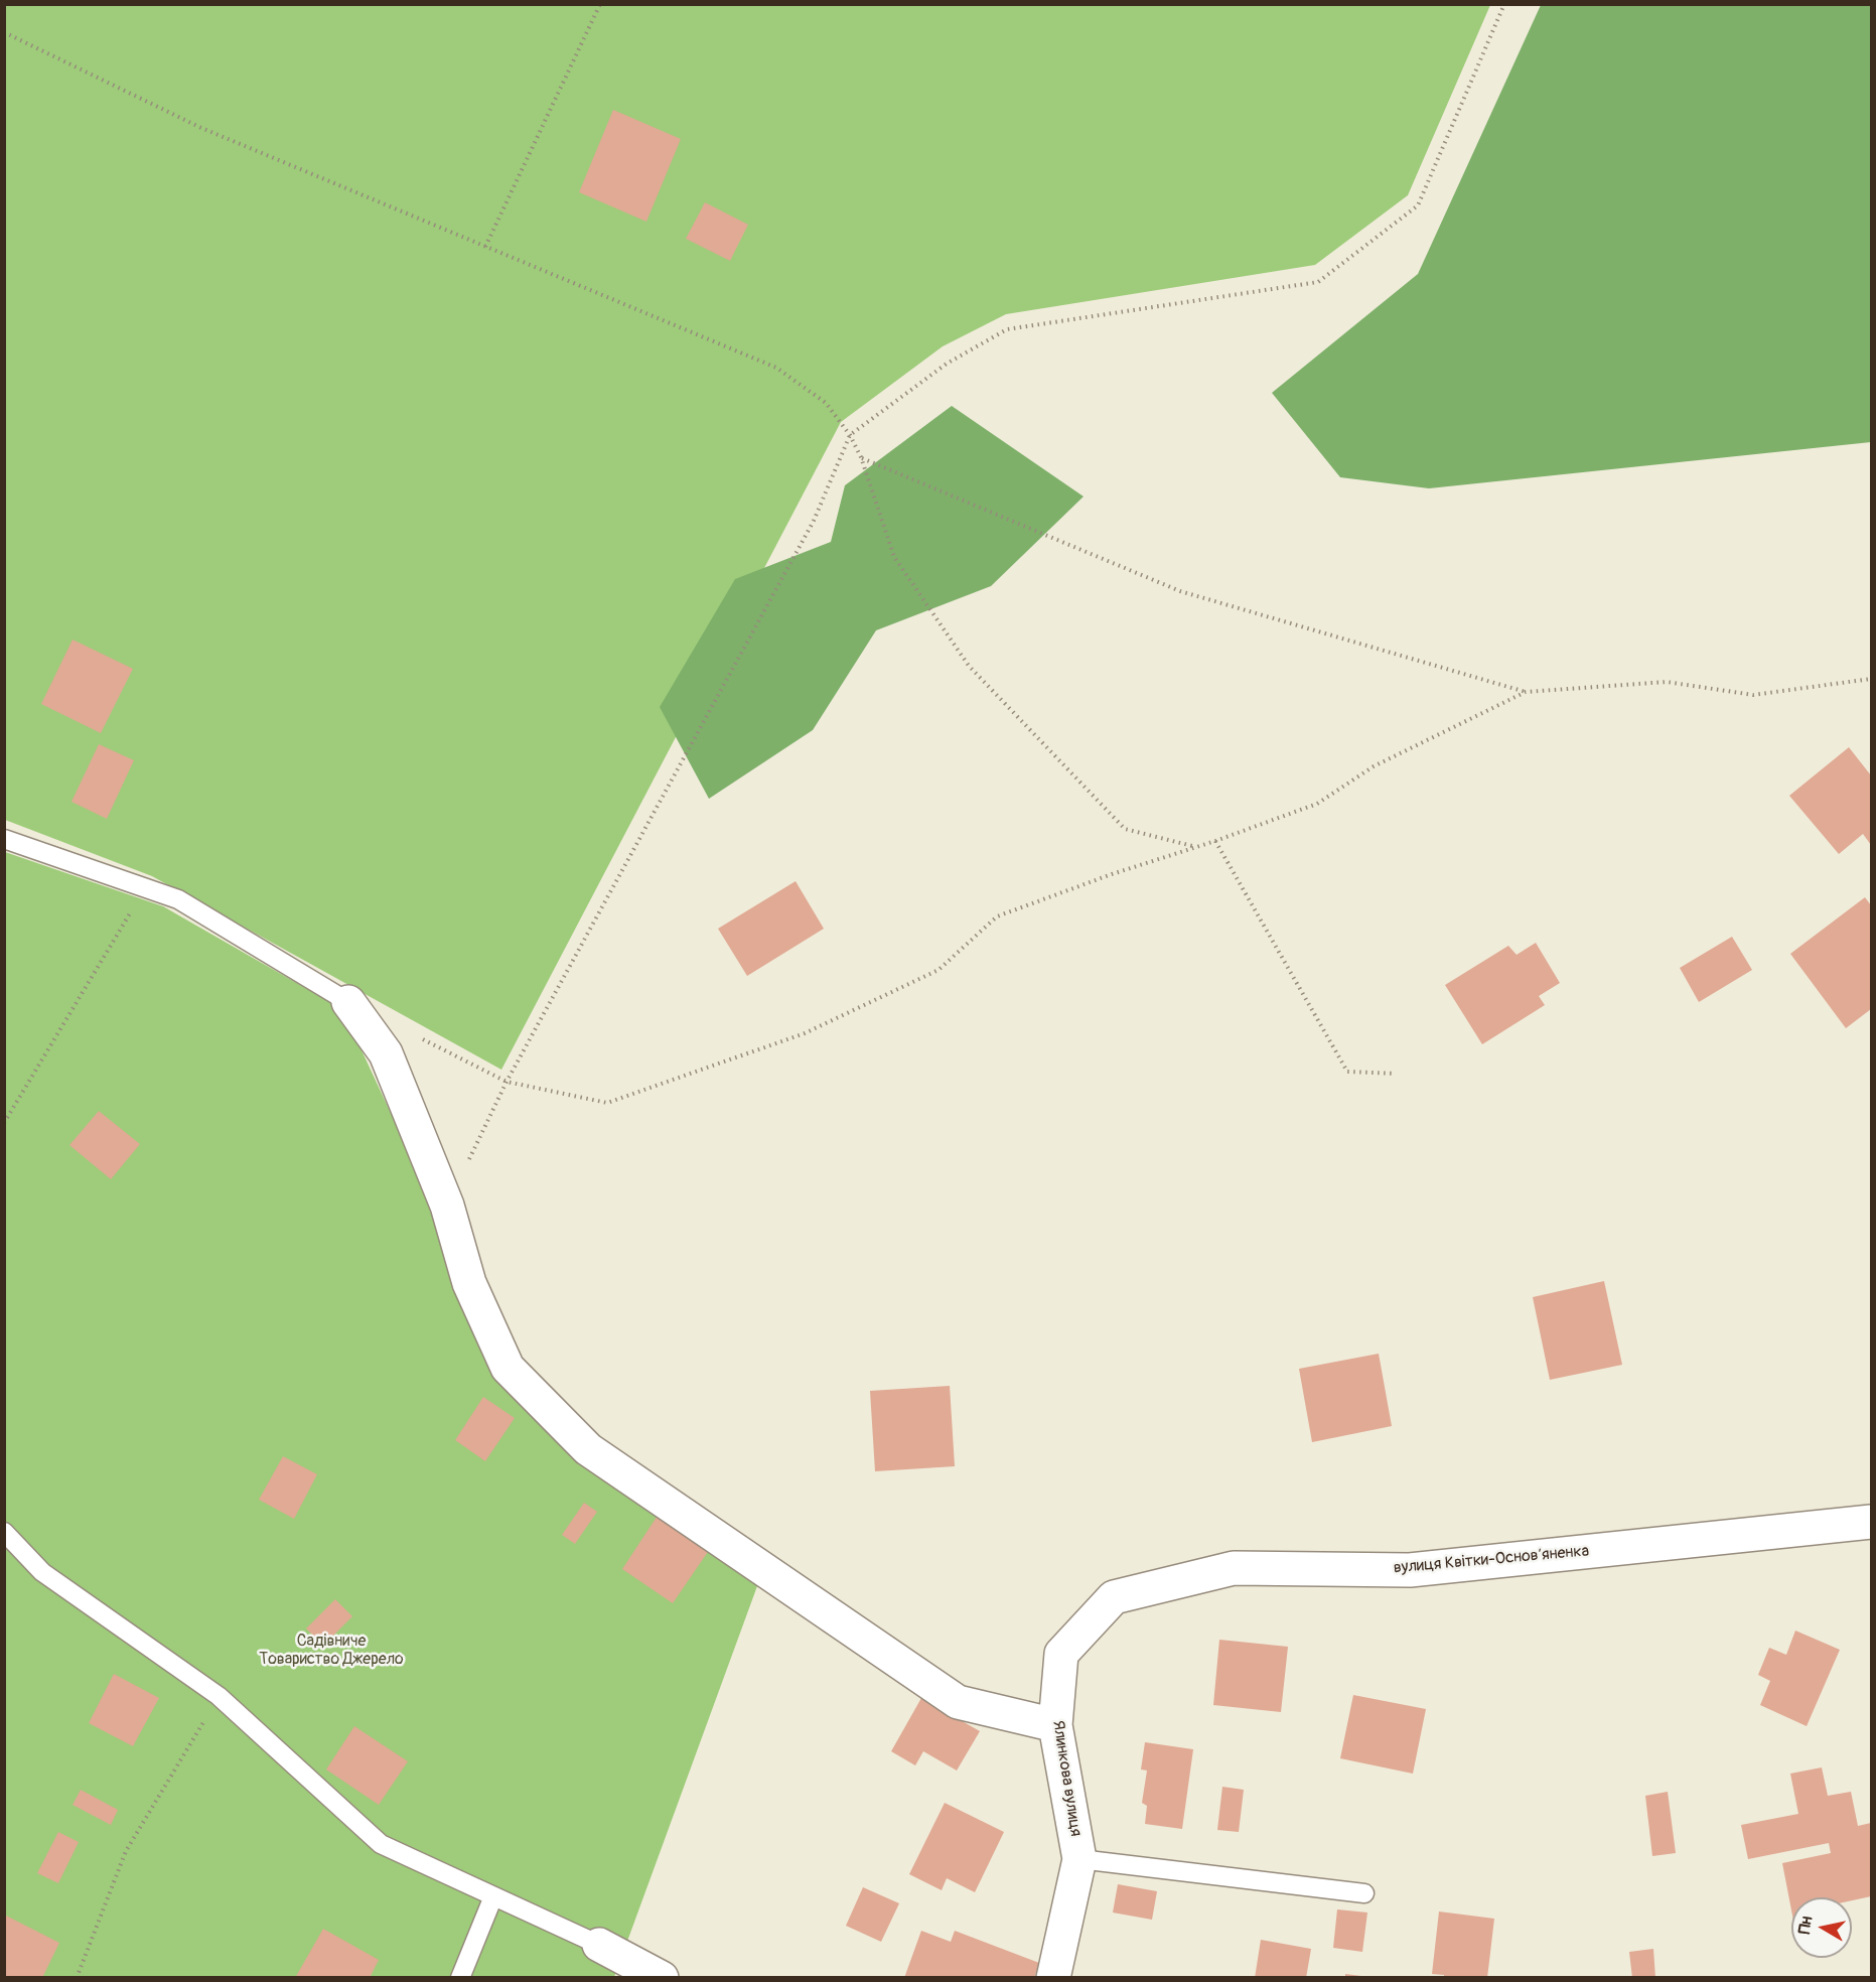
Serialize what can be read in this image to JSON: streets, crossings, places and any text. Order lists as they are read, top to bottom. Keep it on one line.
{"streets":{"street":["вулиця Квітки-Основʼяненка","Ялинкова вулиця"]},"crossings":[["вулиця Квітки-Основʼяненка","Ялинкова вулиця"]],"parks":["Садівниче Товариство Джерело"],"north":"left"}
